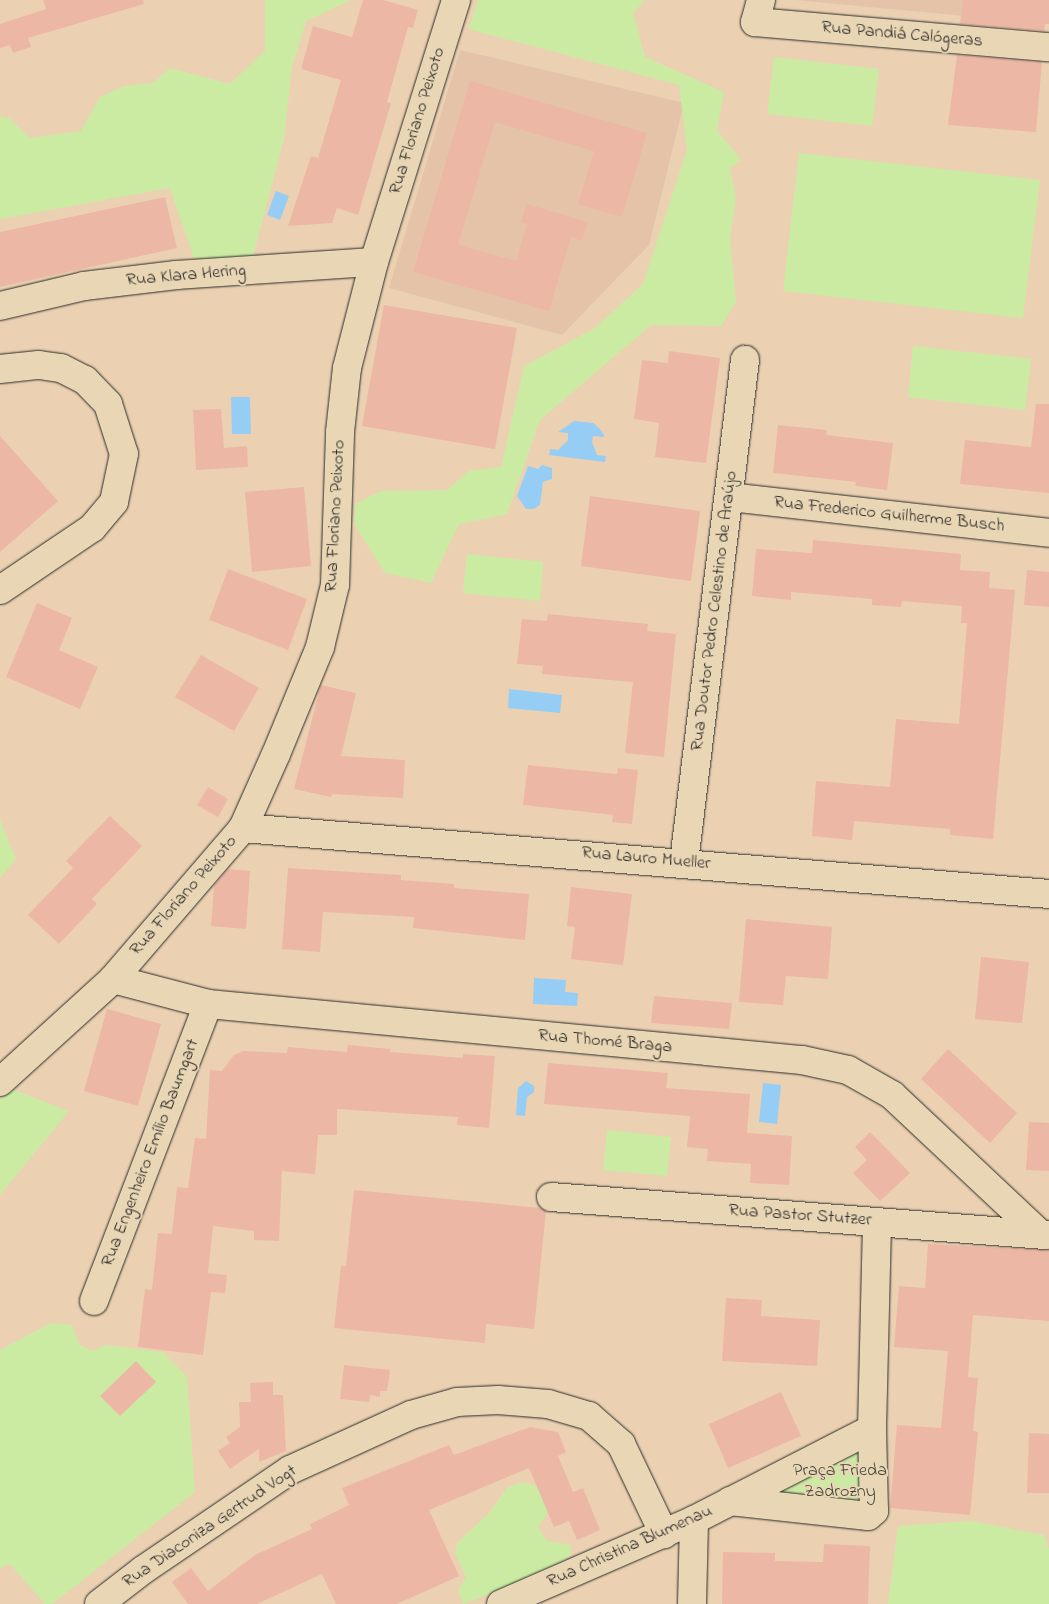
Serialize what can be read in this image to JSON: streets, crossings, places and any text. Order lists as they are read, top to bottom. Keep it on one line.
{"streets":{"street":["Rua Pandiá Calógeras","Rua Floriano Peixoto","Rua Klara Hering","Rua Frederico Guilherme Busch","Rua Doutor Pedro Celestino de Araújo","Rua Lauro Mueller","Rua Thomé Braga","Rua Engenheiro Emílio Baumgart","Rua Pastor Stutzer","Rua Diaconiza Gertrud Vogt","Rua Christina Blumenau"]},"crossings":[["Rua Floriano Peixoto","Rua Klara Hering"],["Rua Floriano Peixoto","Rua Lauro Mueller"],["Rua Floriano Peixoto","Rua Thomé Braga"],["Rua Frederico Guilherme Busch","Rua Doutor Pedro Celestino de Araújo"],["Rua Doutor Pedro Celestino de Araújo","Rua Lauro Mueller"],["Rua Thomé Braga","Rua Engenheiro Emílio Baumgart"],["Rua Thomé Braga","Rua Pastor Stutzer"],["Rua Pastor Stutzer","Rua Christina Blumenau"],["Rua Diaconiza Gertrud Vogt","Rua Christina Blumenau"]],"parks":["Praça Frieda Zadrozny"]}
